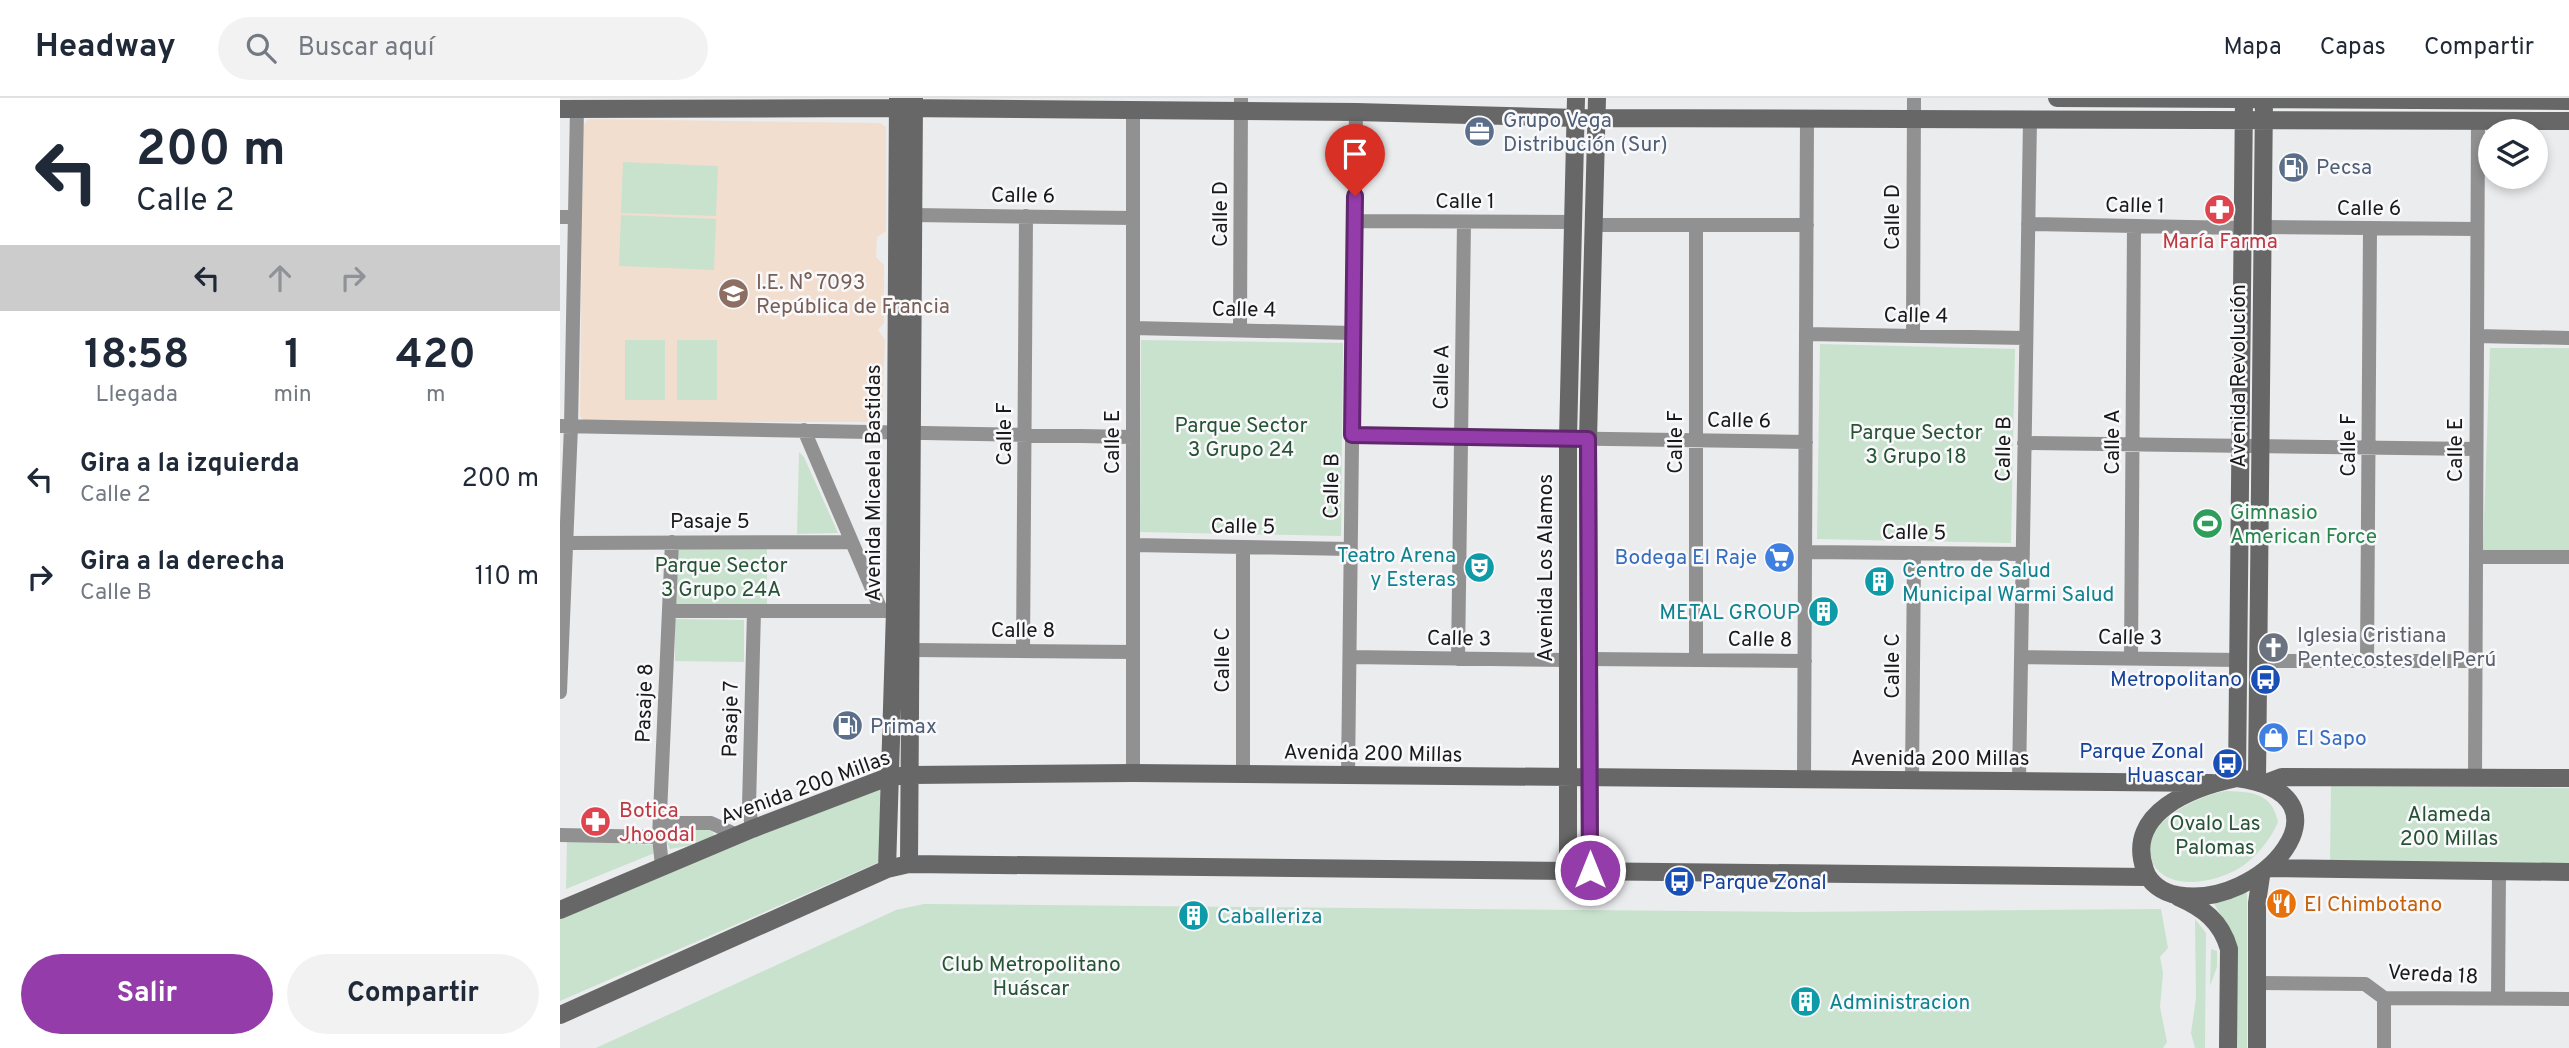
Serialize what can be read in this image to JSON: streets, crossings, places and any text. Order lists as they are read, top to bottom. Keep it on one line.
{"streets":{"street":["Calle 6","Calle 1","Calle D","Calle 4","Avenida Revolución","Calle A","Calle F","Calle E","Calle B","Avenida Micaela Bastidas","Pasaje 5","Calle 5","Avenida Los Alamos","Calle 8","Calle 3","Calle C","Pasaje 8","Pasaje 7","Avenida 200 Millas","Vereda 18"]},"crossings":[["Calle 6","Avenida Revolución"],["Calle 6","Calle A"],["Calle 6","Calle F"],["Calle 6","Calle E"],["Calle 6","Calle B"],["Calle 6","Avenida Micaela Bastidas"],["Calle 6","Avenida Los Alamos"],["Calle 1","Avenida Revolución"],["Calle 1","Calle A"],["Calle 1","Calle B"],["Calle 1","Avenida Los Alamos"],["Calle D","Calle 4"],["Calle 4","Calle E"],["Calle 4","Calle B"],["Avenida Revolución","Calle 3"],["Avenida Revolución","Avenida 200 Millas"],["Calle A","Calle 3"],["Calle F","Calle 8"],["Calle E","Calle 5"],["Calle E","Calle 8"],["Calle E","Avenida 200 Millas"],["Calle B","Calle 5"],["Calle B","Calle 3"],["Calle B","Avenida 200 Millas"],["Avenida Micaela Bastidas","Calle 8"],["Avenida Micaela Bastidas","Avenida 200 Millas"],["Pasaje 5","Pasaje 8"],["Calle 5","Calle C"],["Avenida Los Alamos","Calle 8"],["Avenida Los Alamos","Calle 3"],["Avenida Los Alamos","Avenida 200 Millas"],["Calle C","Avenida 200 Millas"],["Pasaje 8","Avenida 200 Millas"],["Pasaje 7","Avenida 200 Millas"]],"parks":["Parque Sector 3 Grupo 24","Parque Sector 3 Grupo 18","Parque Sector 3 Grupo 24A","Alameda 200 Millas","Ovalo Las Palomas","Club Metropolitano Huáscar"],"places":{"office":["Grupo Vega Distribución (Sur)"],"fuel station":["Pecsa","Primax"],"pharmacy":["María Farma","Botica Jhoodal"],"school or university":["I.E. N° 7093 República de Francia"],"sports":["Gimnasio American Force"],"supermarket":["Bodega El Raje"],"theatre":["Teatro Arena y Esteras"],"building":["Centro de Salud Municipal Warmi Salud","METAL GROUP","Caballeriza","Administracion"],"church":["Iglesia Cristiana Pentecostes del Perú"],"bus stop":["Metropolitano","Parque Zonal Huascar","Parque Zonal"],"shop":["El Sapo"],"restaurant":["El Chimbotano"]},"page":{"header":"Headway","search":"Buscar aquí","nav":["Mapa","Capas","Compartir"],"turn":["200 m","Calle 2"],"eta":["18:58","Llegada","1","min","420","m"],"list":[{"name":"Gira a la izquierda","note":"Calle 2","value":"200 m"},{"name":"Gira a la derecha","note":"Calle B","value":"110 m"}],"buttons":["Salir","Compartir"]}}
